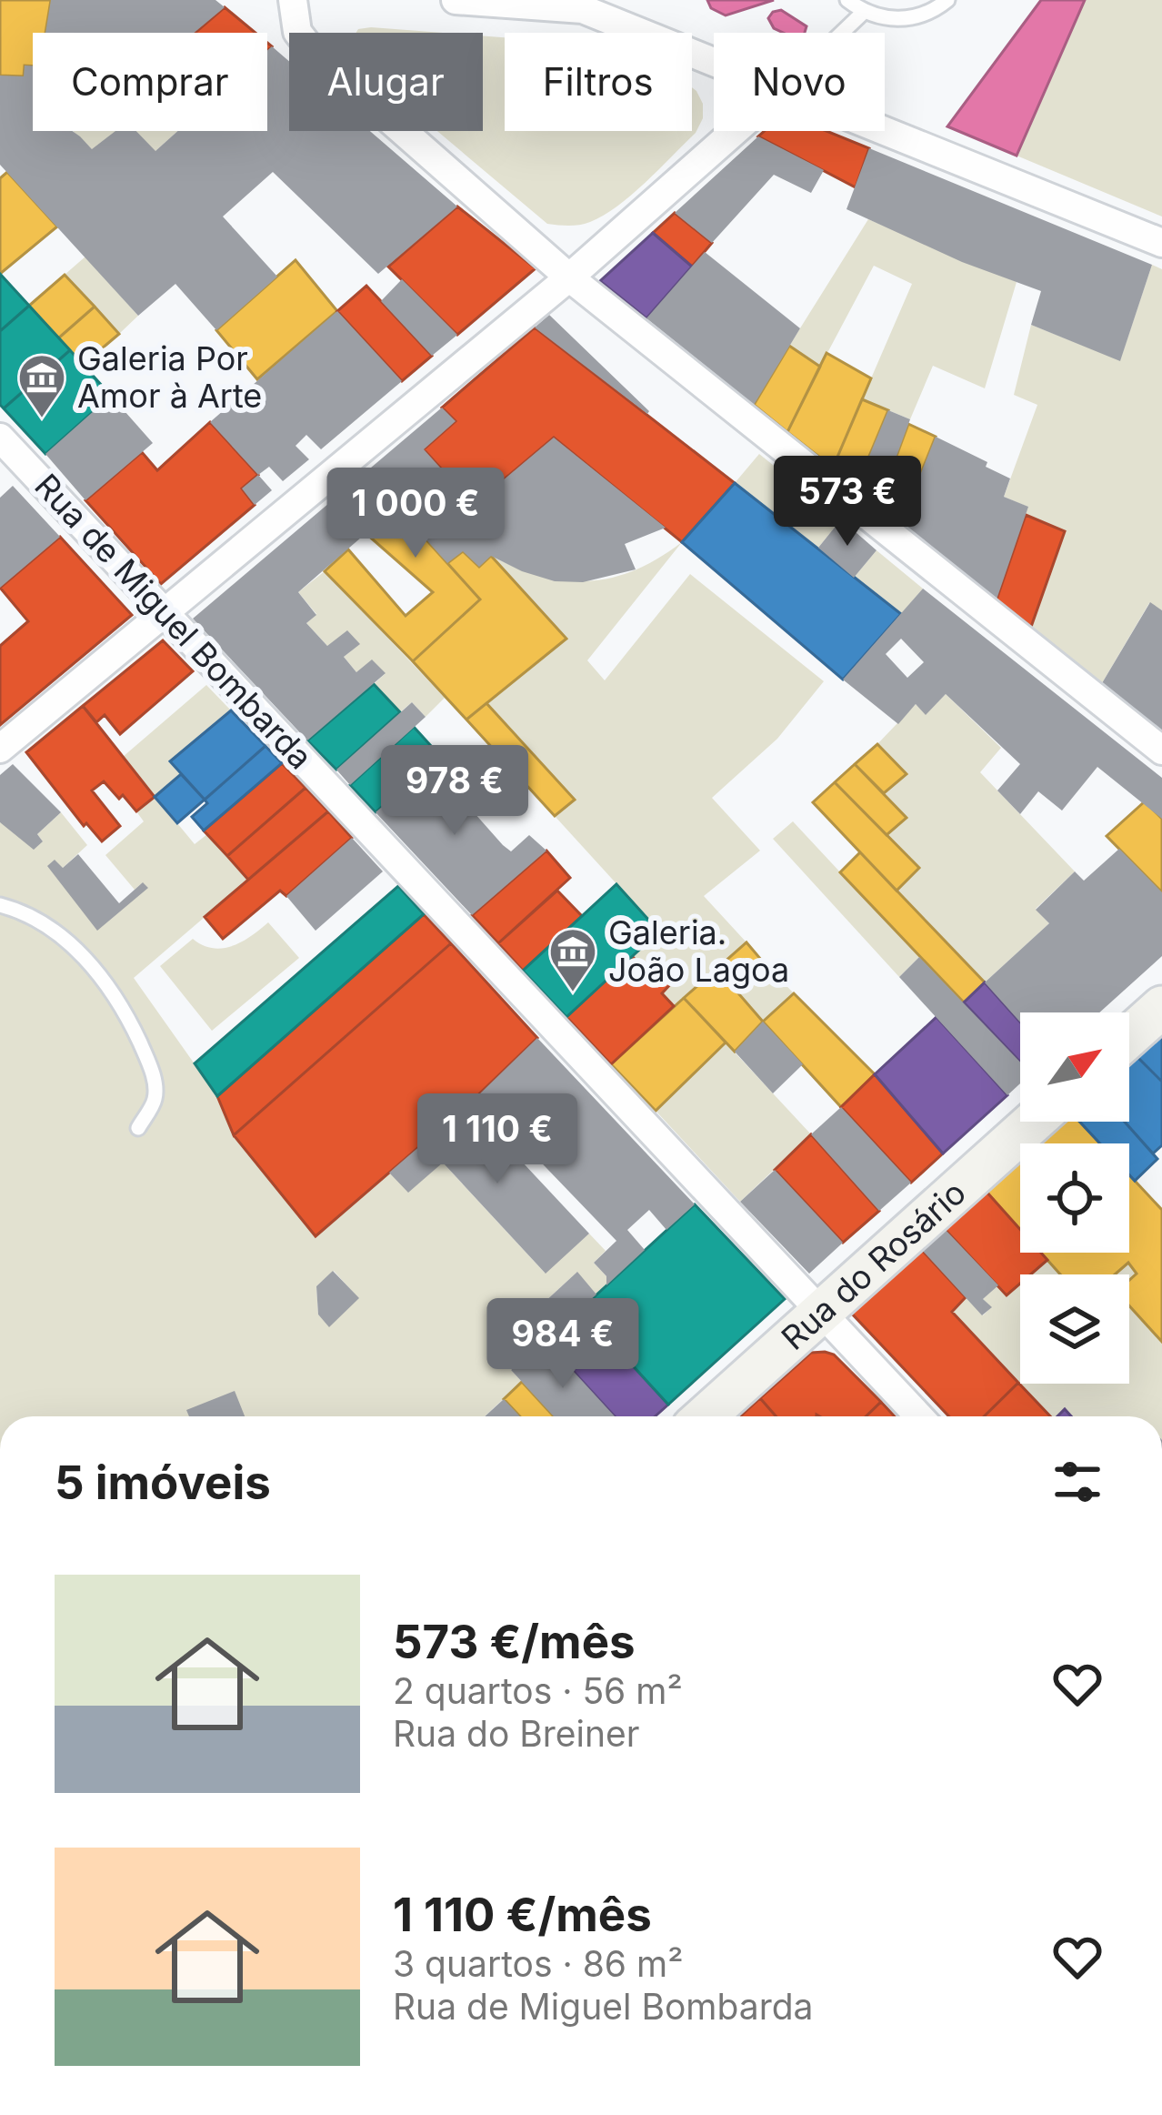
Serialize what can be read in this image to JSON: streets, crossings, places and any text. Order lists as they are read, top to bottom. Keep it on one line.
{"streets":{"street":["Rua de Miguel Bombarda","Rua do Rosário"]},"crossings":[["Rua de Miguel Bombarda","Rua do Rosário"]],"places":{"museum":["Galeria Por Amor à Arte","Galeria. João Lagoa"]},"north":"top right","page":{"chip":["Comprar","Alugar","Filtros","Novo"],"price":["573 €","1 000 €","978 €","1 110 €","984 €"],"heading":"5 imóveis","list":[{"name":"573 €/mês","note":"2 quartos · 56 m² · Rua do Breiner"},{"name":"1 110 €/mês","note":"3 quartos · 86 m² · Rua de Miguel Bombarda"}]}}
